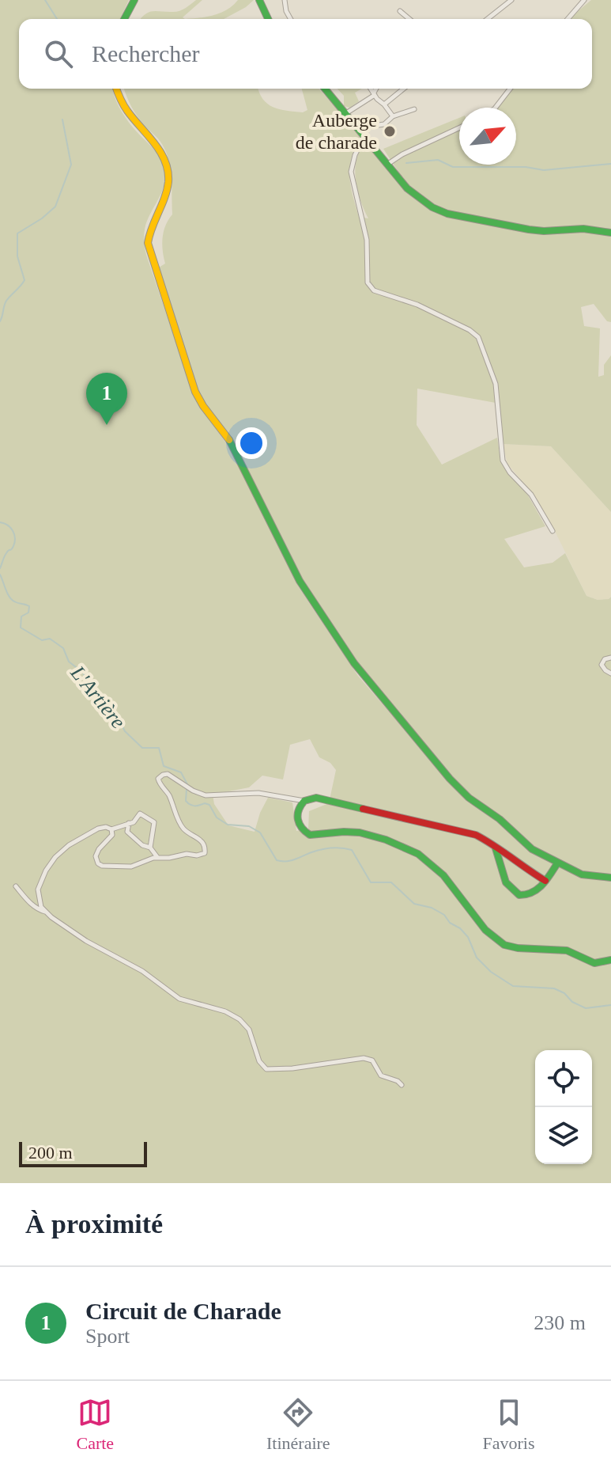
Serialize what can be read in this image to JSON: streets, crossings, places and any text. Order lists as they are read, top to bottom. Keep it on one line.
{"water":["L'Artière"],"places":["Auberge de charade"],"scale_bar":"200 m","north":"top right","page":{"search":"Rechercher","pins":"1","scale":"200 m","heading":"À proximité","list":[{"mark":"1","name":"Circuit de Charade","note":"Sport","value":"230 m"}],"nav":["Carte","Itinéraire","Favoris"]}}
